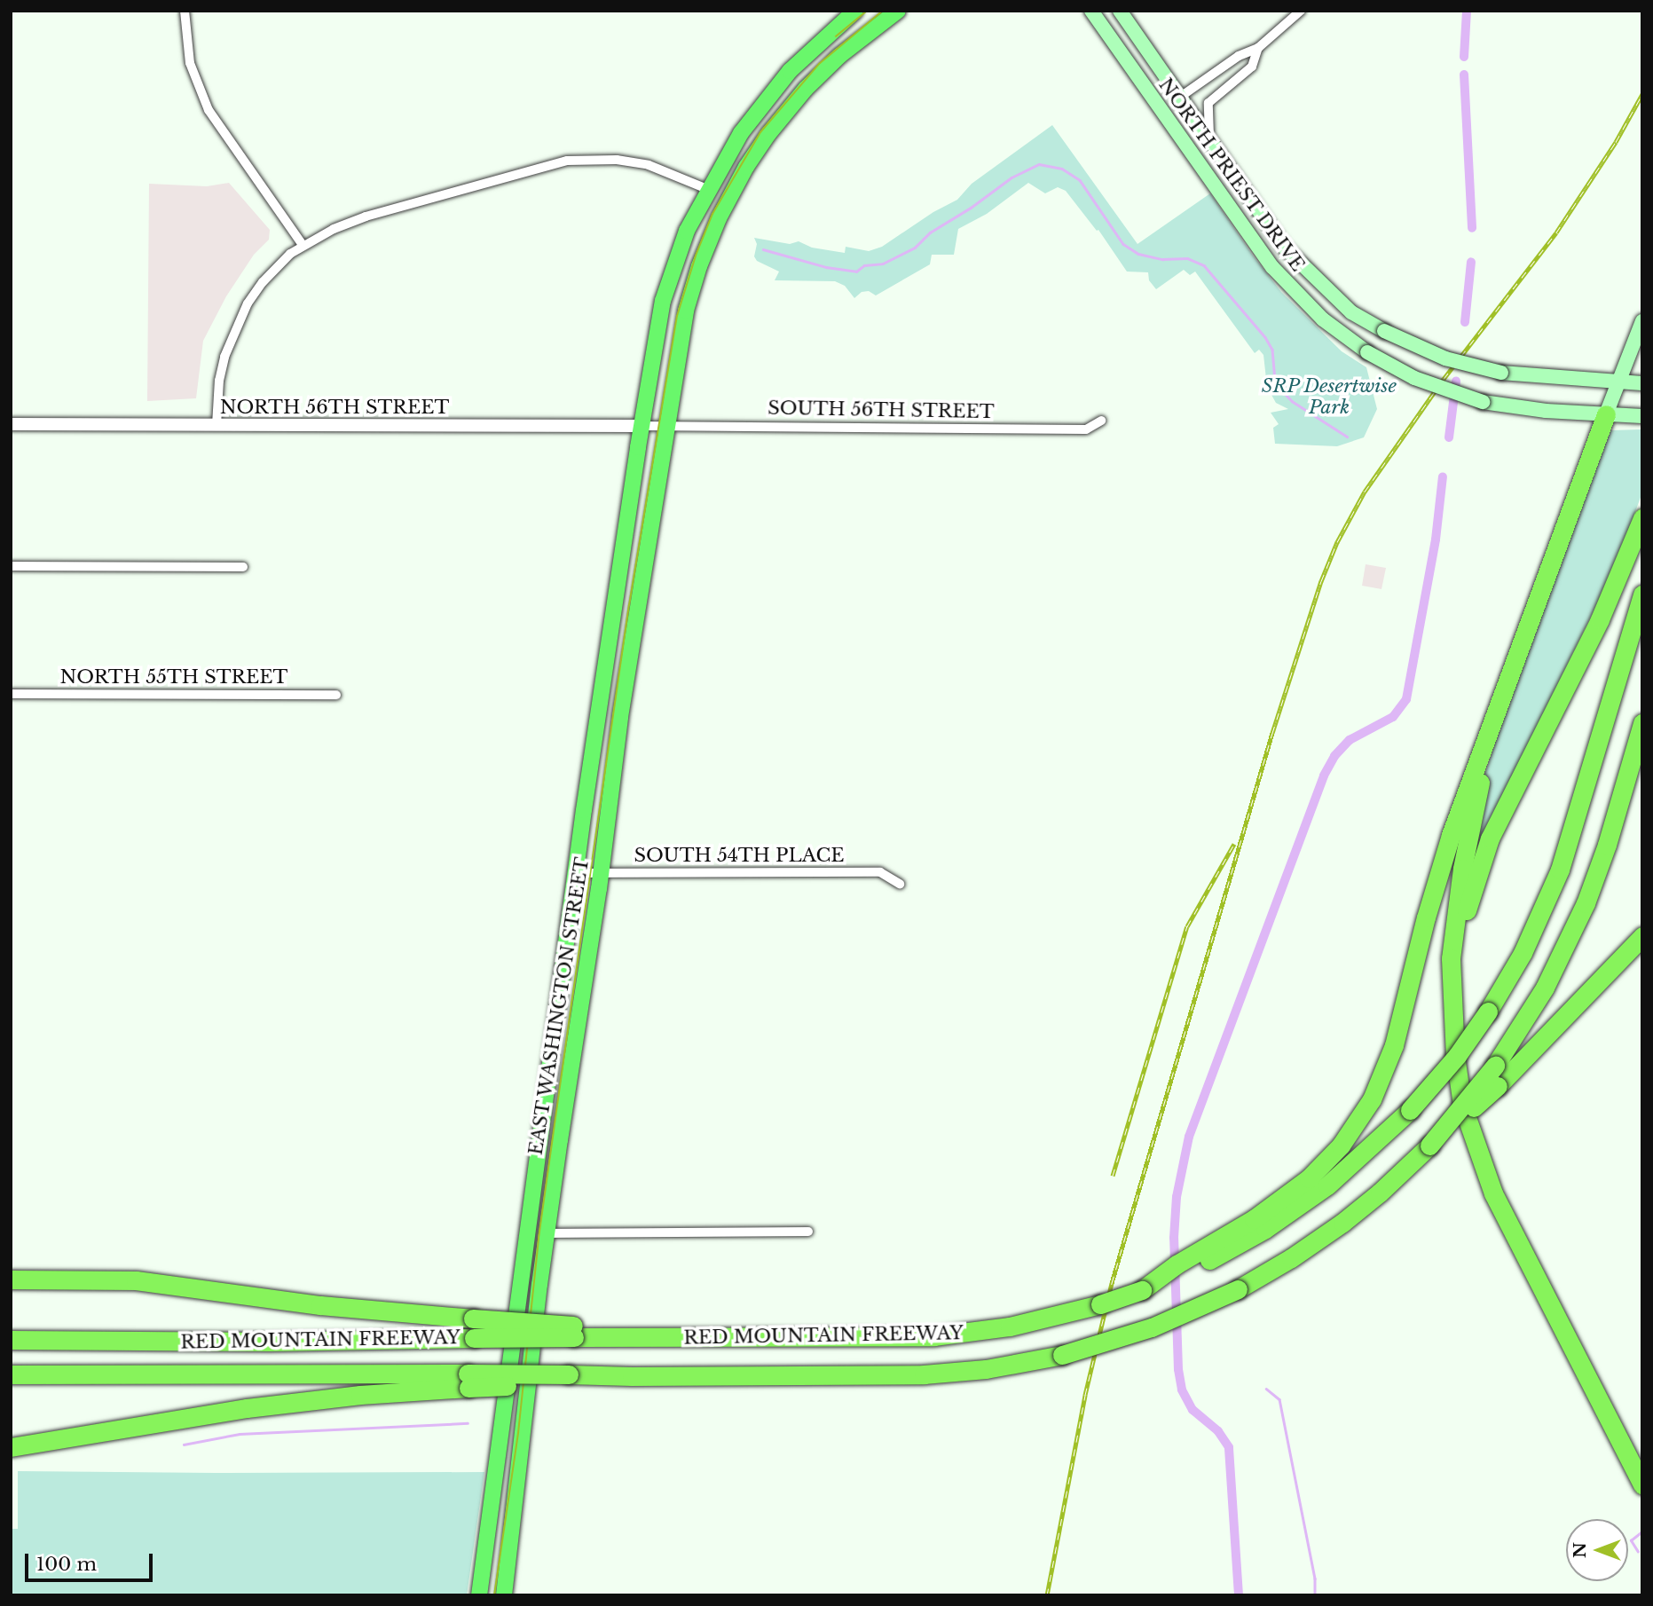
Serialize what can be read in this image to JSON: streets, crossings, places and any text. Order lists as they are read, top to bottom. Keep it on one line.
{"streets":{"highway":["RED MOUNTAIN FREEWAY"],"main road":["NORTH PRIEST DRIVE","EAST WASHINGTON STREET"],"street":["NORTH 56TH STREET","SOUTH 56TH STREET","NORTH 55TH STREET","SOUTH 54TH PLACE"]},"crossings":[["NORTH 56TH STREET","SOUTH 56TH STREET"],["NORTH 56TH STREET","EAST WASHINGTON STREET"],["SOUTH 56TH STREET","EAST WASHINGTON STREET"],["SOUTH 54TH PLACE","EAST WASHINGTON STREET"]],"parks":["SRP Desertwise Park"],"scale_bar":"100 m","north":"left"}
